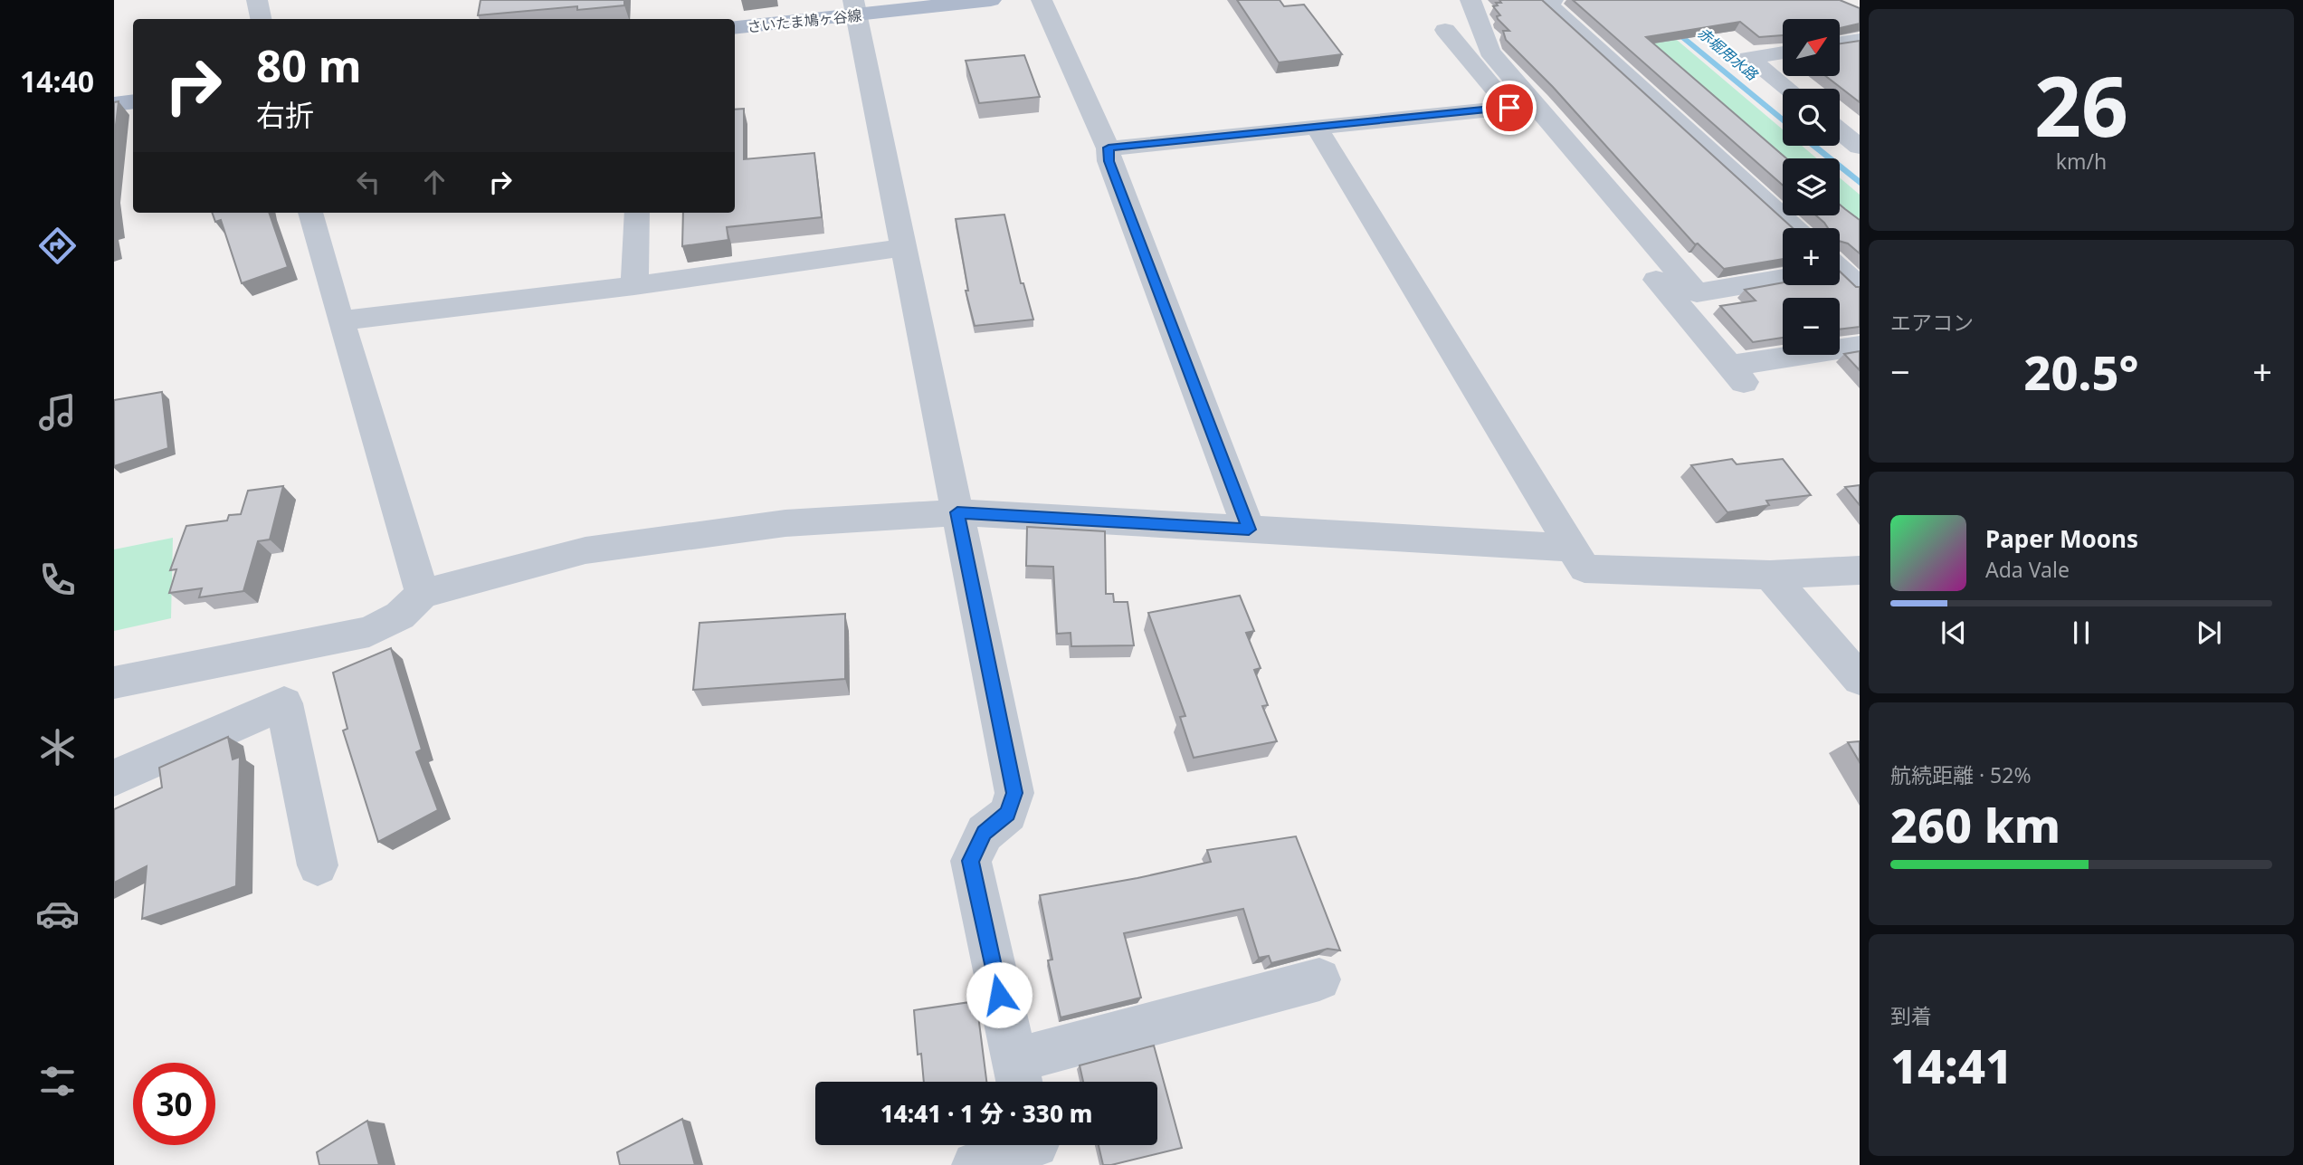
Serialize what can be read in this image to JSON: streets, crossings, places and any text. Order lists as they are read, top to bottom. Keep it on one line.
{"streets":{"main road":["さいたま鳩ヶ谷線"]},"water":["赤堀用水路"],"north":"top right","page":{"tabs":"14:40","tile":[["26","km/h"],"エアコン",["航続距離 · 52%","260 km"],["到着","14:41"]],"map_buttons":["+","−"],"turn":["80 m","右折"],"heat":["−","20.5°","+"],"song":["Paper Moons","Ada Vale"],"limit":"30","trip":"14:41 · 1 分 · 330 m"}}
